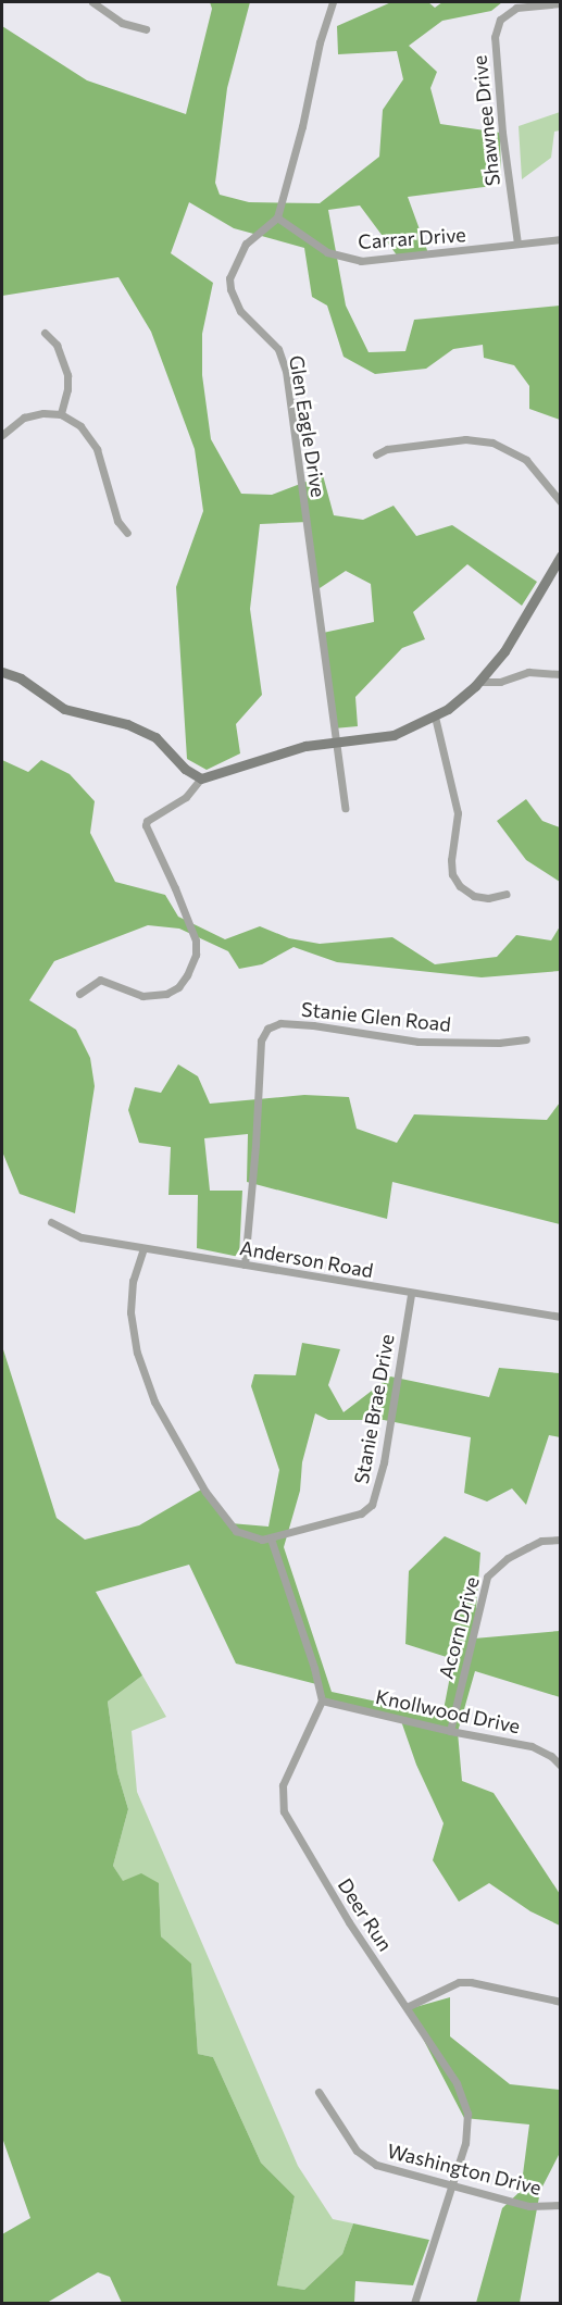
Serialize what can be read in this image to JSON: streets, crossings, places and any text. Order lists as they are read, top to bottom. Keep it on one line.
{"streets":{"street":["Shawnee Drive","Carrar Drive","Glen Eagle Drive","Stanie Glen Road","Anderson Road","Stanie Brae Drive","Acorn Drive","Knollwood Drive","Deer Run","Washington Drive"]},"crossings":[["Shawnee Drive","Carrar Drive"],["Carrar Drive","Glen Eagle Drive"],["Stanie Glen Road","Anderson Road"],["Anderson Road","Stanie Brae Drive"],["Acorn Drive","Knollwood Drive"],["Knollwood Drive","Deer Run"],["Deer Run","Washington Drive"]]}
